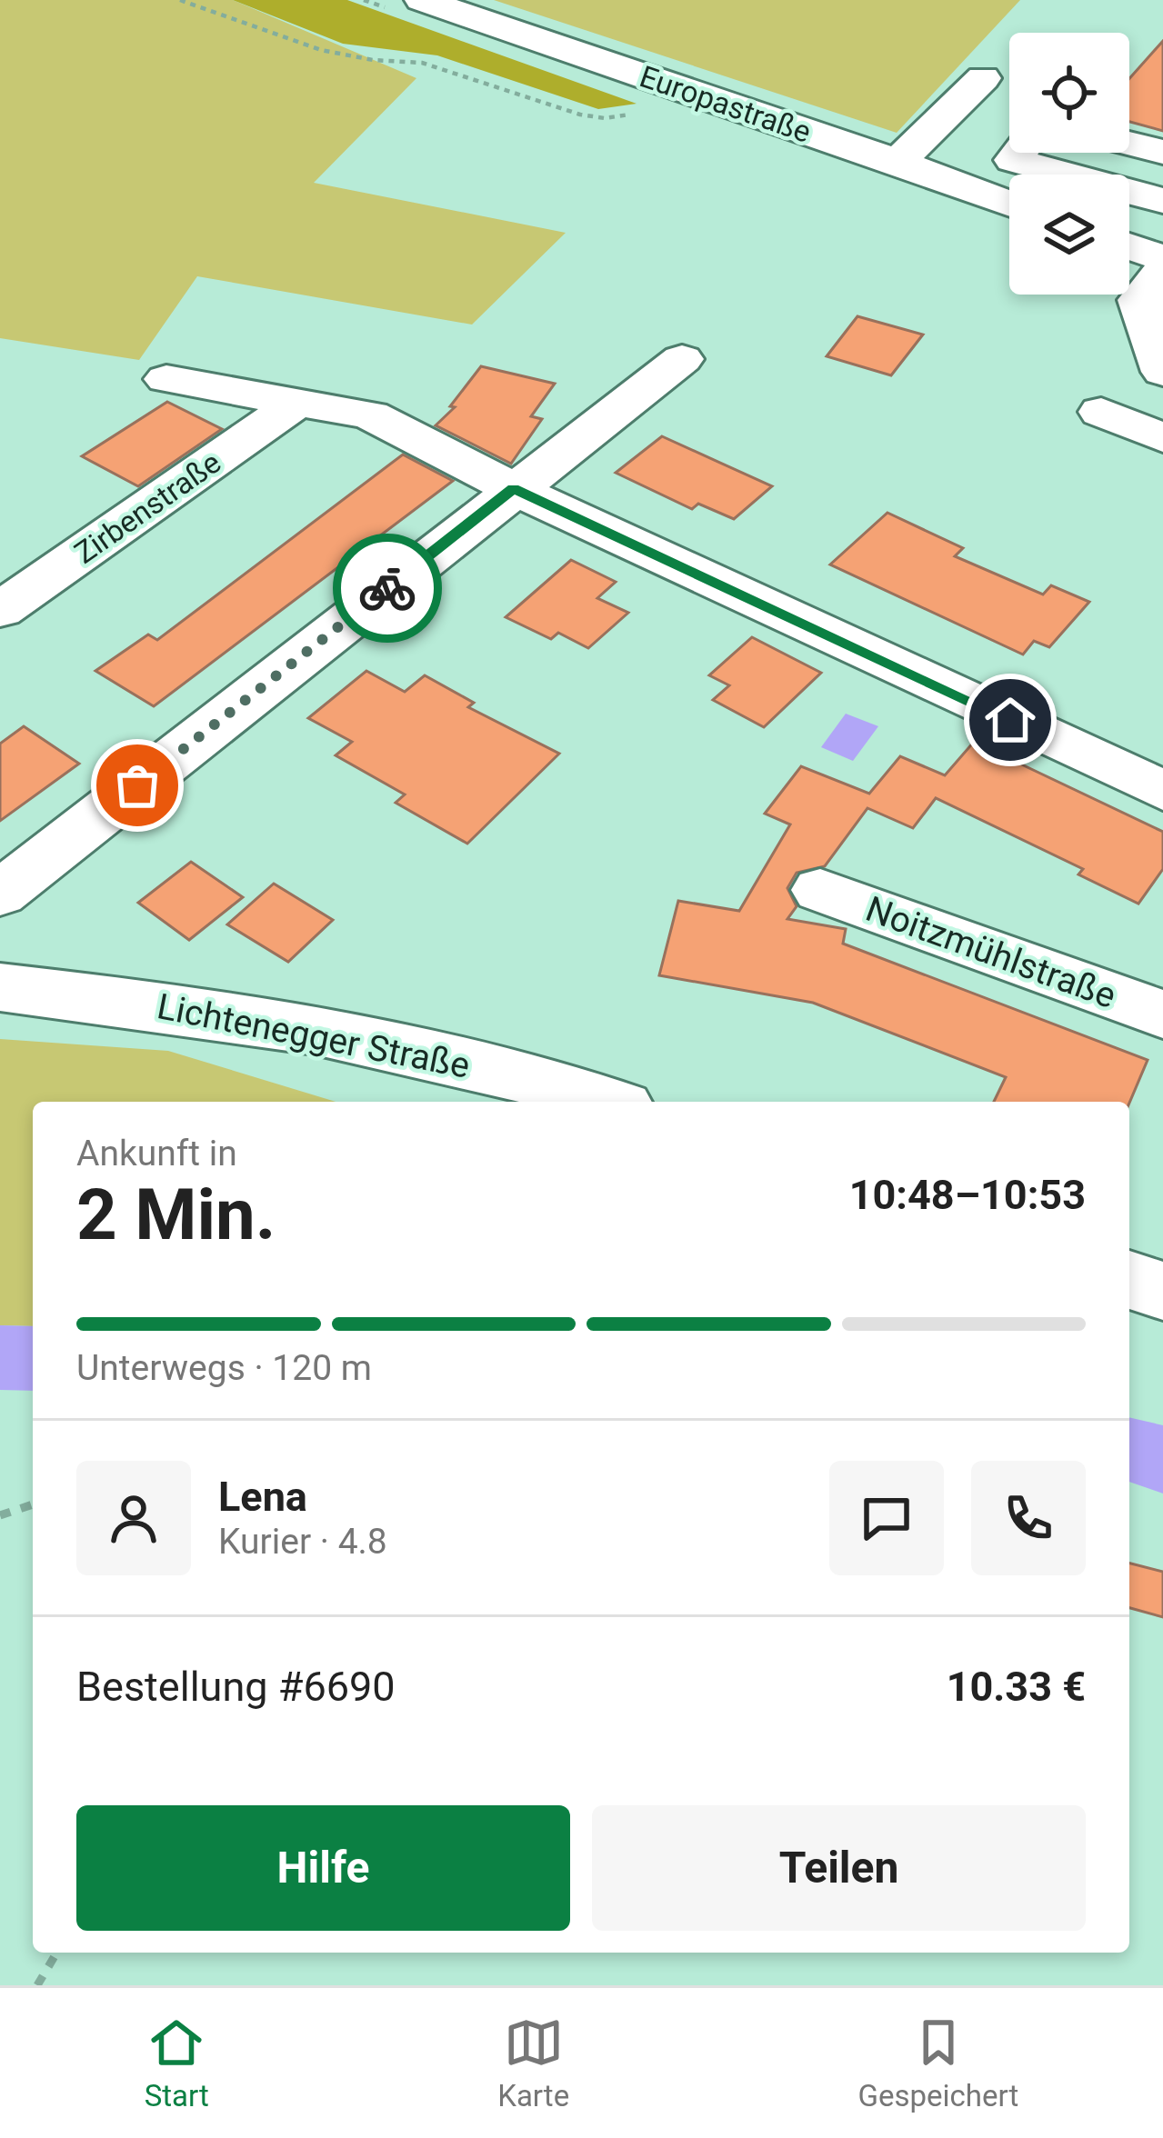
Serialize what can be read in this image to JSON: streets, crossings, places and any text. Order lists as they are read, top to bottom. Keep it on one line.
{"streets":{"street":["Europastraße","Zirbenstraße","Noitzmühlstraße","Lichtenegger Straße"]},"page":{"heading":["2 Min.","Ankunft in","10:48–10:53"],"panel":["Lena","Kurier · 4.8","Bestellung #6690","10.33 €"],"bar":"Unterwegs · 120 m","buttons":["Hilfe","Teilen"],"tabs":["Start","Karte","Gespeichert"]}}
